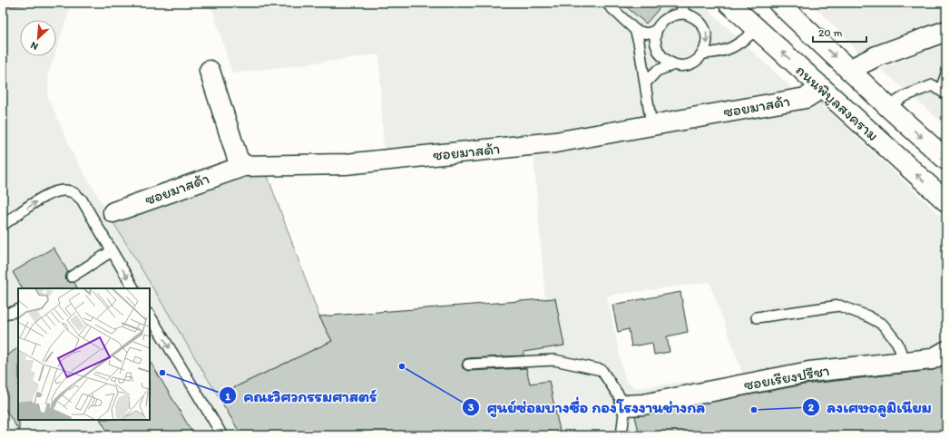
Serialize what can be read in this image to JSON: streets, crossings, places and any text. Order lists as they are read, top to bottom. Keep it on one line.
{"streets":{"street":["ถนนพิบูลสงคราม","ซอยมาสด้า","ซอยเรียงปรีชา"]},"crossings":[["ถนนพิบูลสงคราม","ซอยมาสด้า"]],"places":["ศูนย์ซ่อมบางซื่อ กองโรงงานช่างกล","คณะวิศวกรรมศาสตร์","ลงเศษอลูมิเนียม"],"scale_bar":"20 m","north":"bottom left"}
